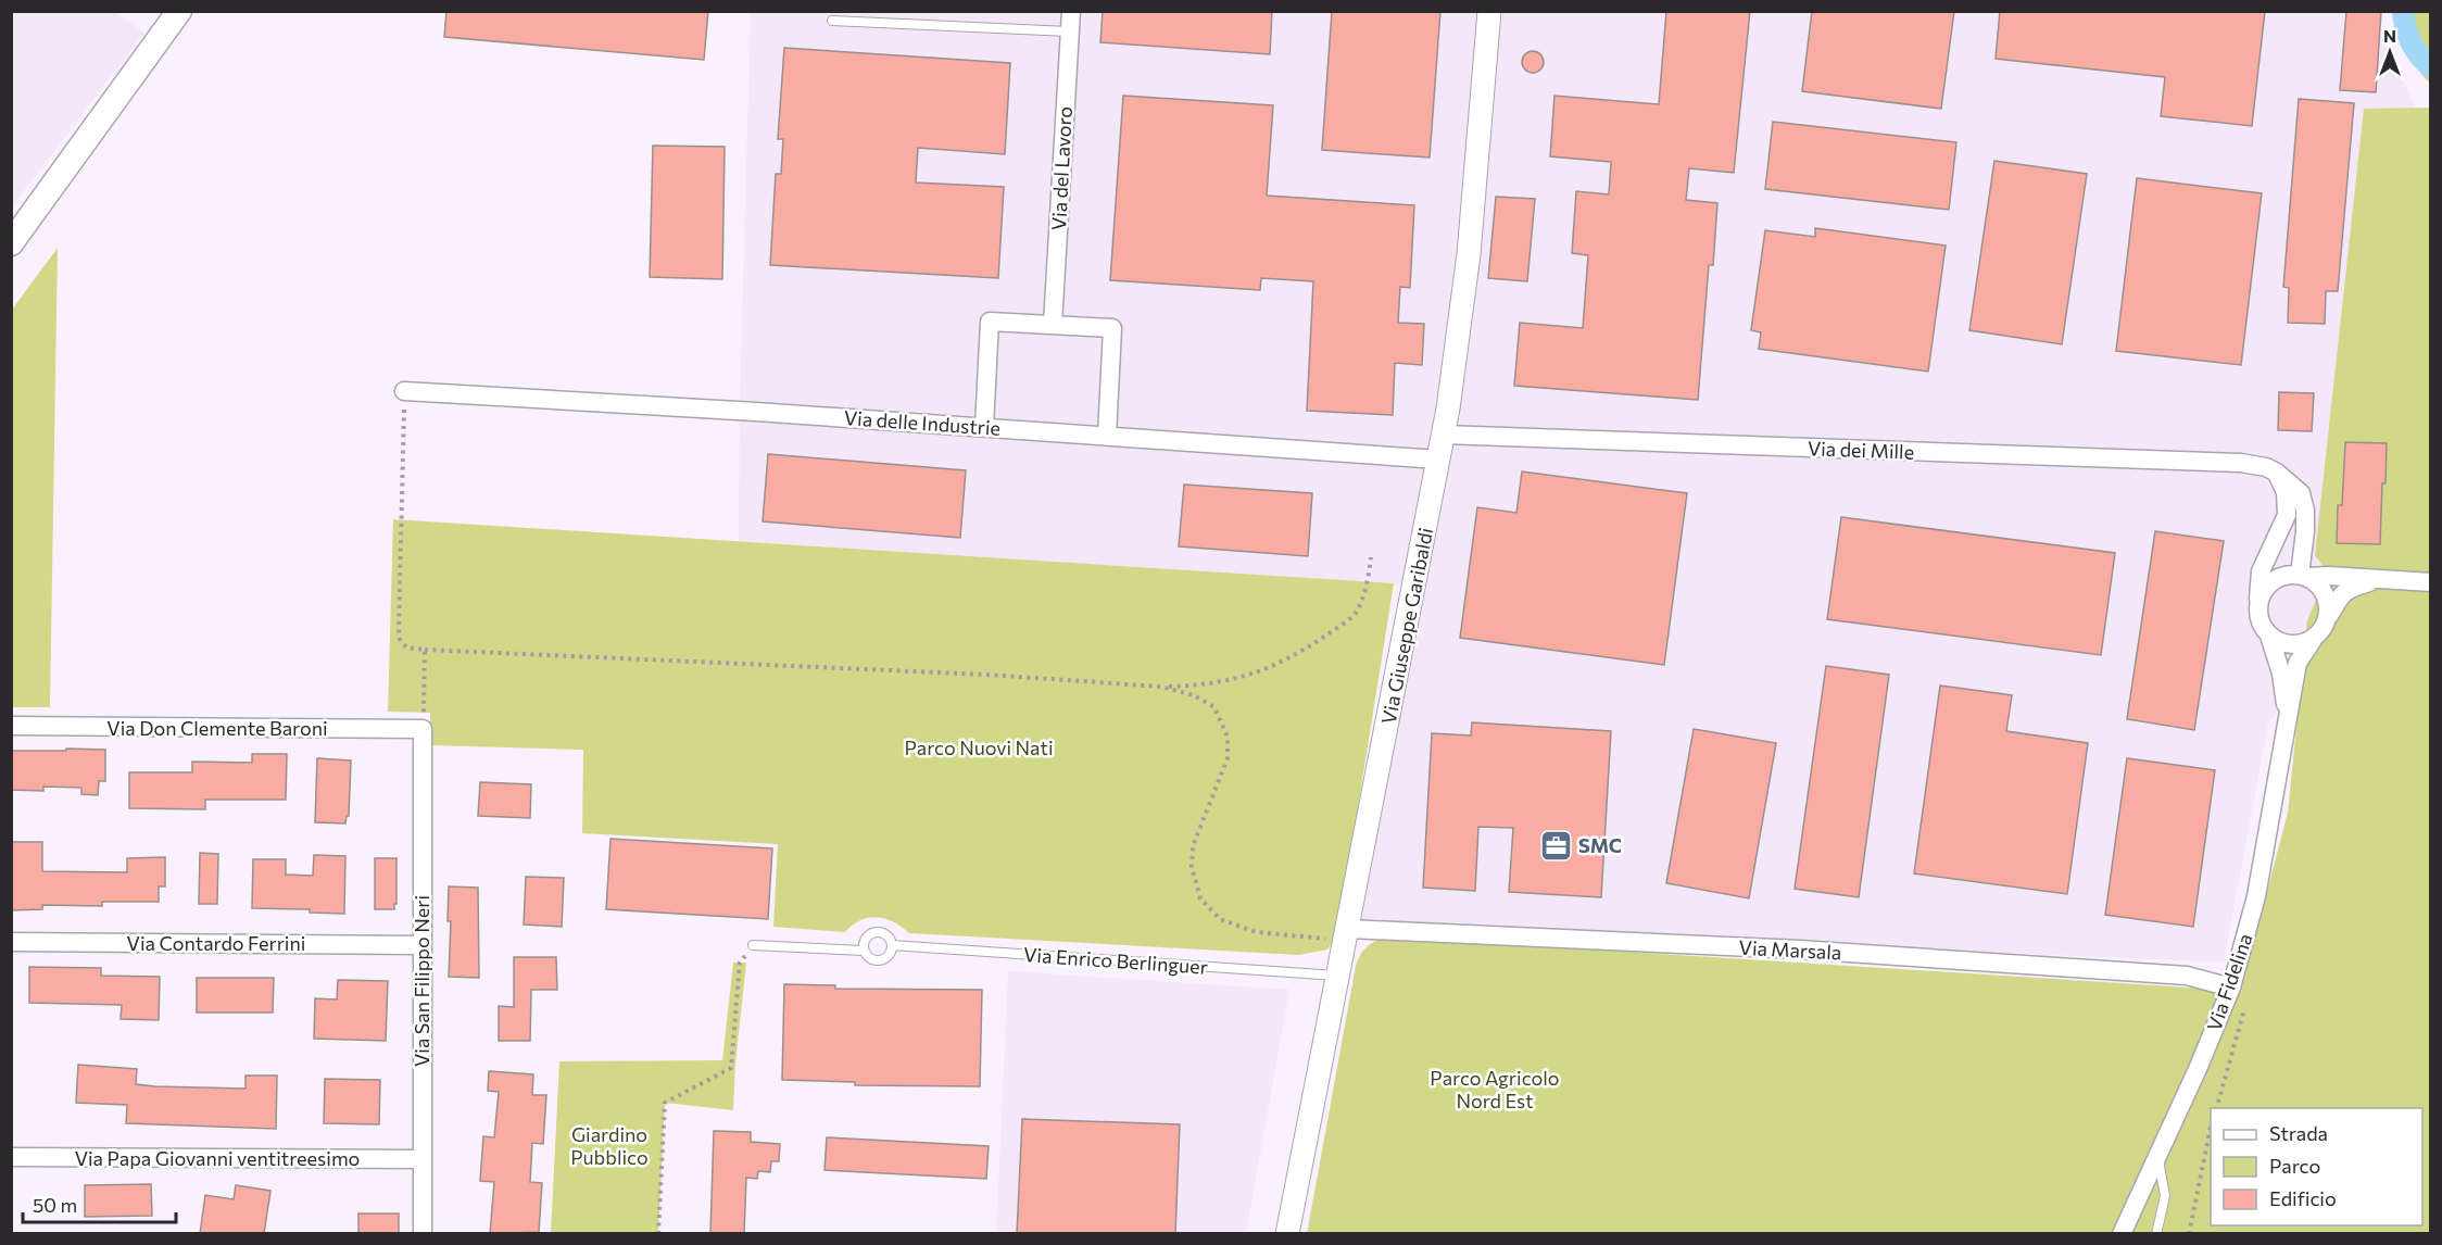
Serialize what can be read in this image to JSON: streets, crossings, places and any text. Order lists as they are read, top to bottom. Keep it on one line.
{"streets":{"street":["Via del Lavoro","Via delle Industrie","Via dei Mille","Via Giuseppe Garibaldi","Via Don Clemente Baroni","Via Contardo Ferrini","Via Marsala","Via San Filippo Neri","Via Fidelina","Via Papa Giovanni ventitreesimo"],"lane":["Via Enrico Berlinguer"]},"crossings":[["Via delle Industrie","Via Giuseppe Garibaldi"],["Via dei Mille","Via Giuseppe Garibaldi"],["Via dei Mille","Via Fidelina"],["Via Giuseppe Garibaldi","Via Marsala"],["Via Giuseppe Garibaldi","Via Enrico Berlinguer"],["Via Don Clemente Baroni","Via San Filippo Neri"],["Via Contardo Ferrini","Via San Filippo Neri"],["Via Marsala","Via Fidelina"],["Via San Filippo Neri","Via Papa Giovanni ventitreesimo"]],"parks":["Parco Nuovi Nati","Parco Agricolo Nord Est","Giardino Pubblico"],"places":{"office":["SMC"]},"legend":["Strada","Parco","Edificio"],"scale_bar":"50 m","north":"top"}
